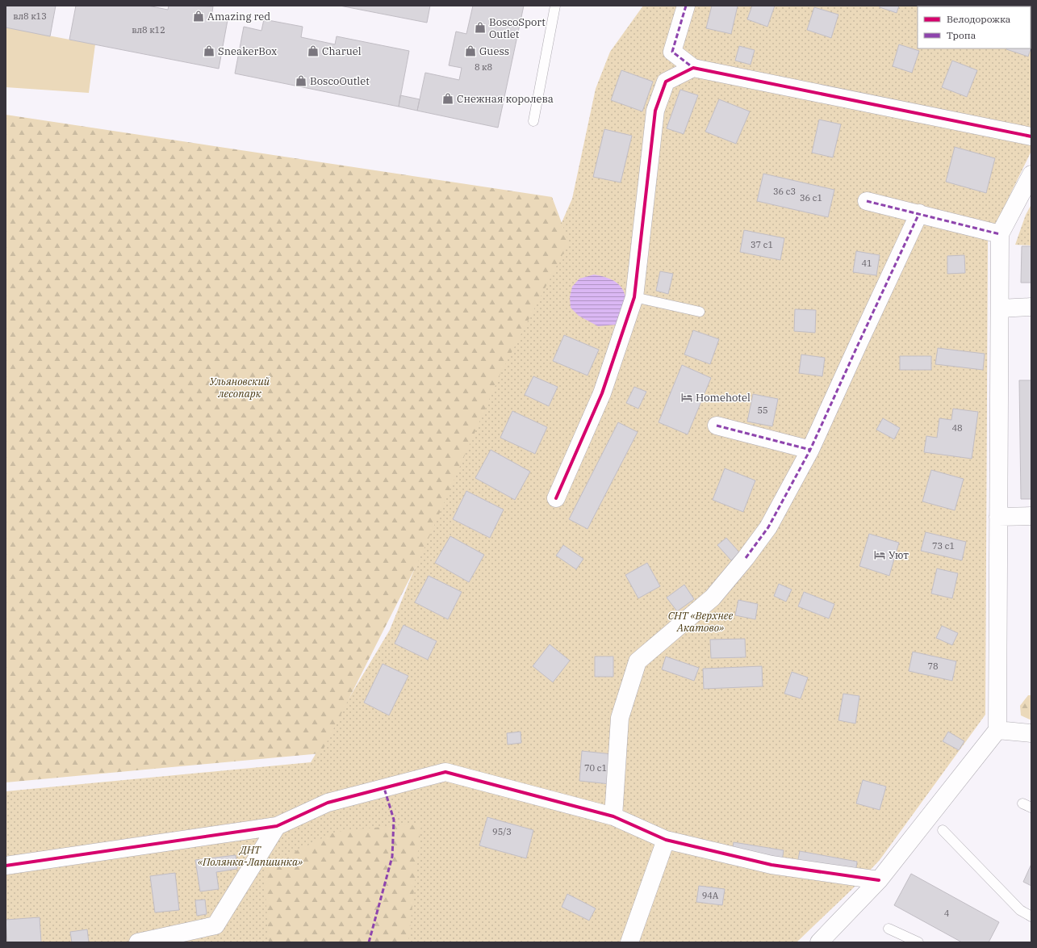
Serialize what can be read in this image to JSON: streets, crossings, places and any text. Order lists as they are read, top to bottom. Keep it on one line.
{"parks":["Ульяновский лесопарк","СНТ «Верхнее Акатово»","ДНТ «Полянка-Лапшинка»"],"places":{"shop":["Amazing red","BoscoSport Outlet","SneakerBox","Charuel","Guess","BoscoOutlet","Снежная королева"],"hotel":["Homehotel","Уют"]},"house_numbers":["вл8 к13","вл8 к12","8 к8","36 с3","36 с1","37 с1","41","55","48","73 с1","78","70 с1","95/3","94А","4"],"legend":["Велодорожка","Тропа"]}
